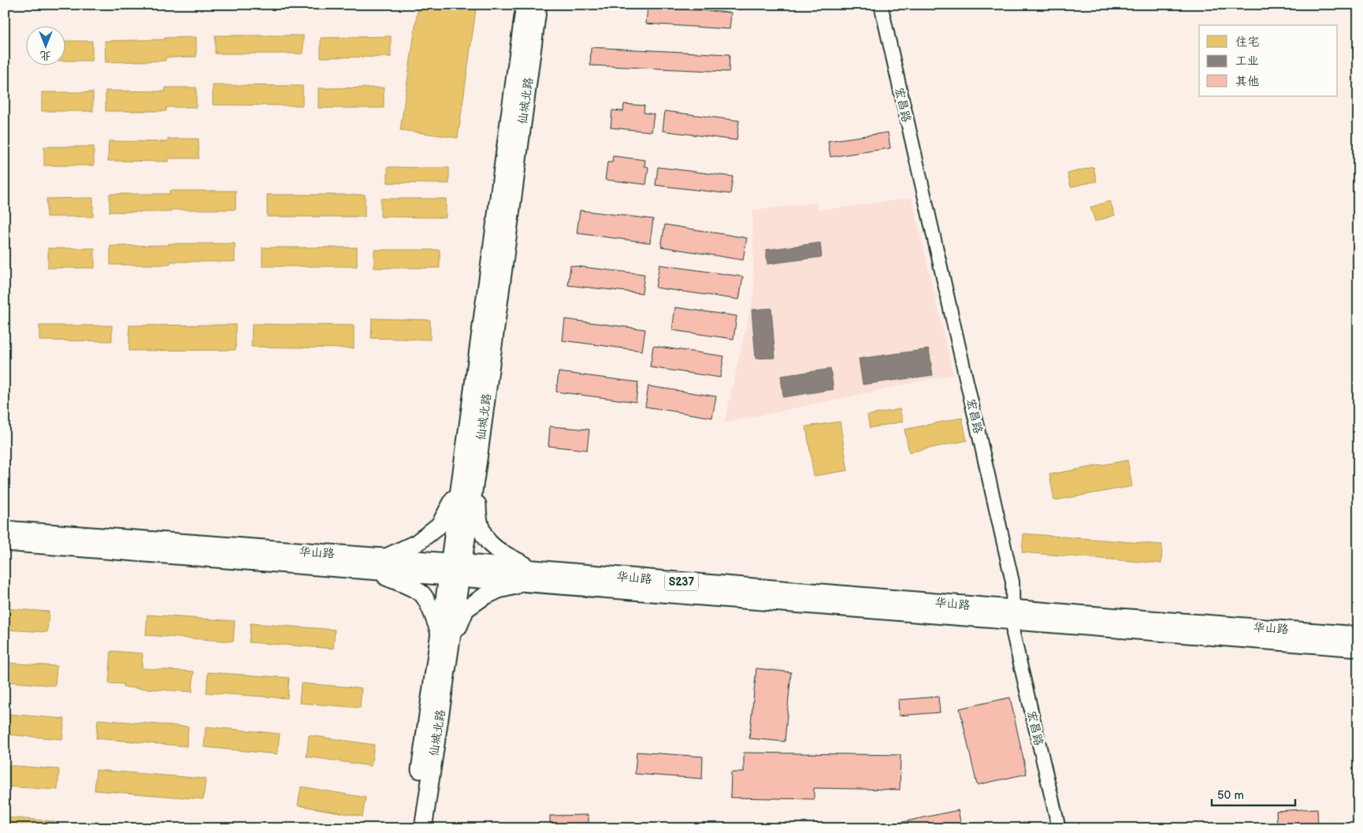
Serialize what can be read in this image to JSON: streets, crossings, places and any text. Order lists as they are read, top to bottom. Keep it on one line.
{"streets":{"main road":["仙城北路","华山路","S237"],"street":["宏昌路"]},"crossings":[["仙城北路","华山路"],["仙城北路","S237"],["宏昌路","华山路"],["宏昌路","S237"],["华山路","S237"]],"legend":["住宅","工业","其他"],"scale_bar":"50 m","north":"bottom"}
